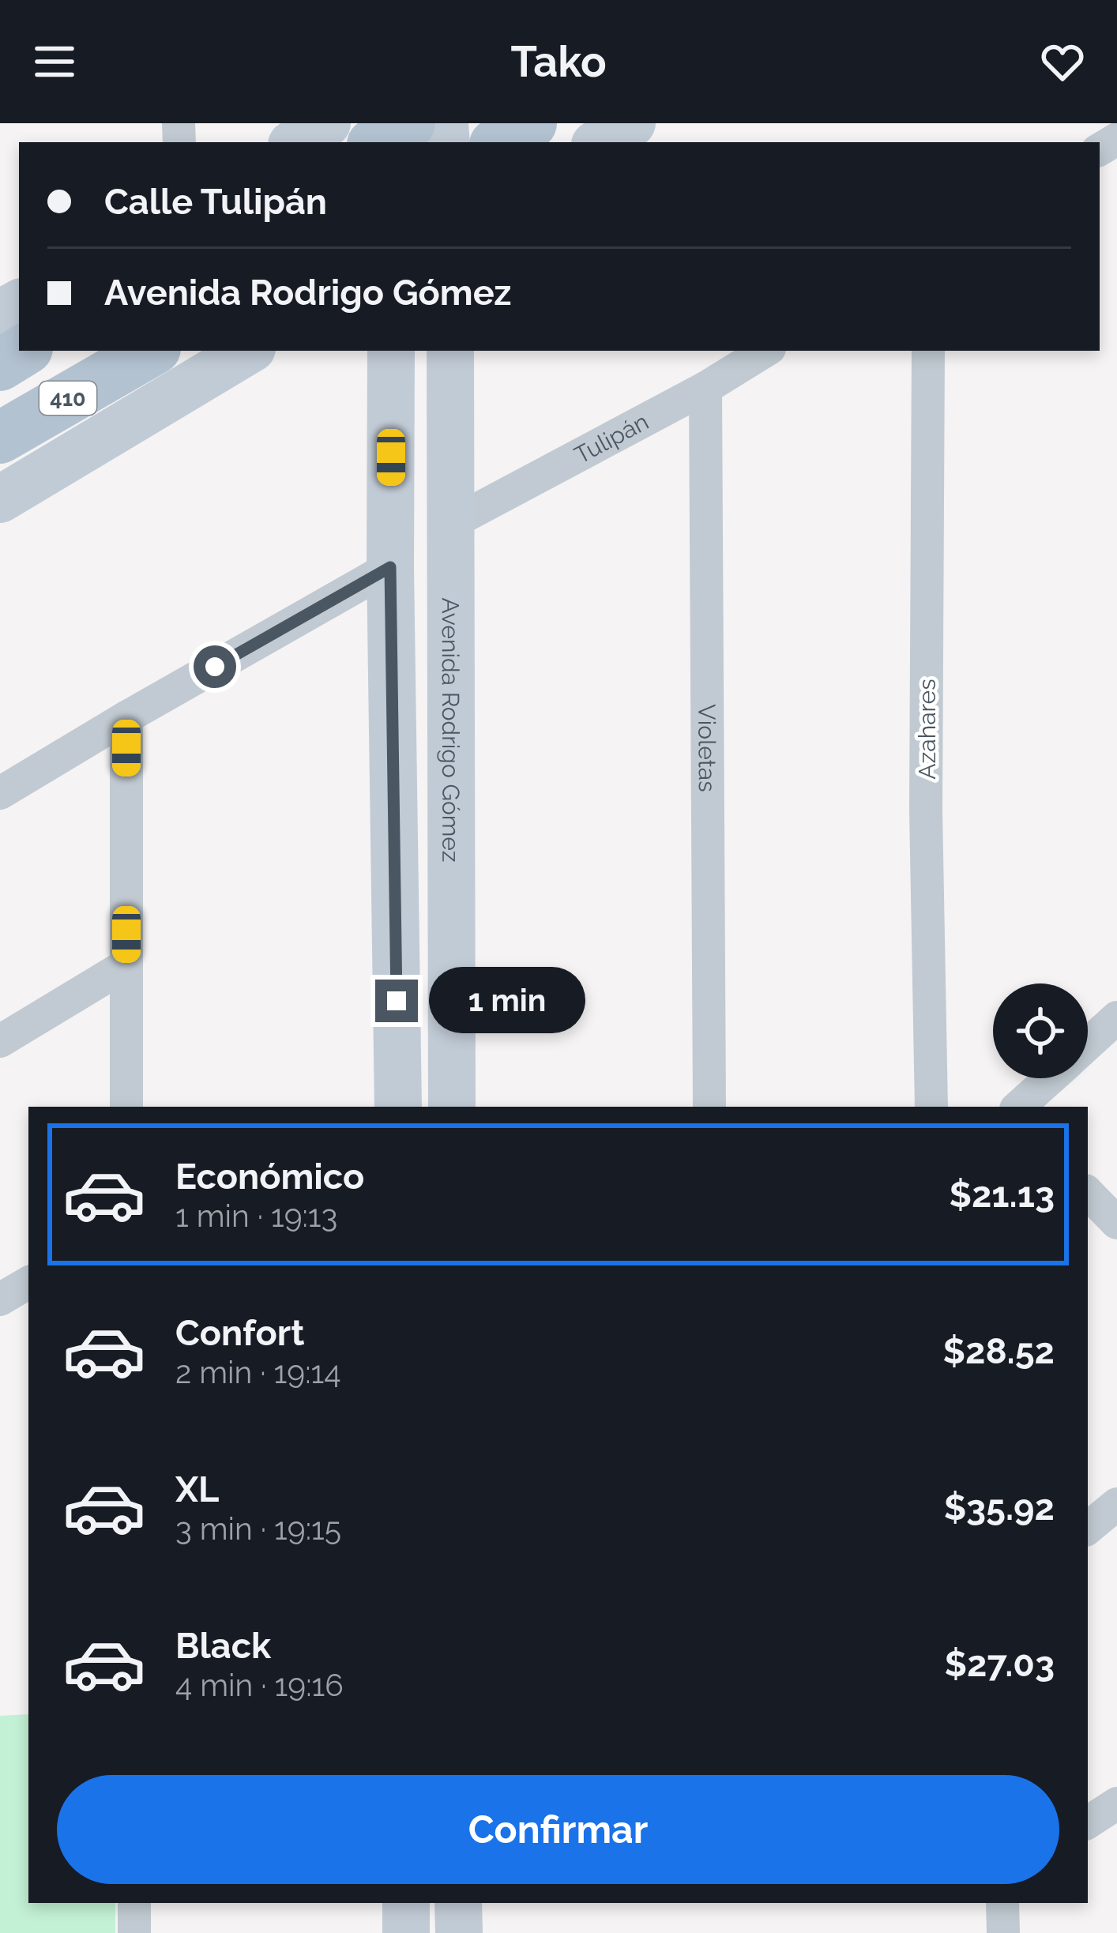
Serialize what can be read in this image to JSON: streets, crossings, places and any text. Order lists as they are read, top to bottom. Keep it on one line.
{"streets":{"main road":["410","Avenida Rodrigo Gómez"],"street":["Tulipán","Azahares","Violetas"]},"crossings":[["Tulipán","Avenida Rodrigo Gómez"],["Tulipán","Violetas"]],"page":{"header":"Tako","banner":["Calle Tulipán","Avenida Rodrigo Gómez"],"bubble":"1 min","list":[{"name":"Económico","note":"1 min · 19:13","value":"$21.13"},{"name":"Confort","note":"2 min · 19:14","value":"$28.52"},{"name":"XL","note":"3 min · 19:15","value":"$35.92"},{"name":"Black","note":"4 min · 19:16","value":"$27.03"}],"buttons":"Confirmar"}}
